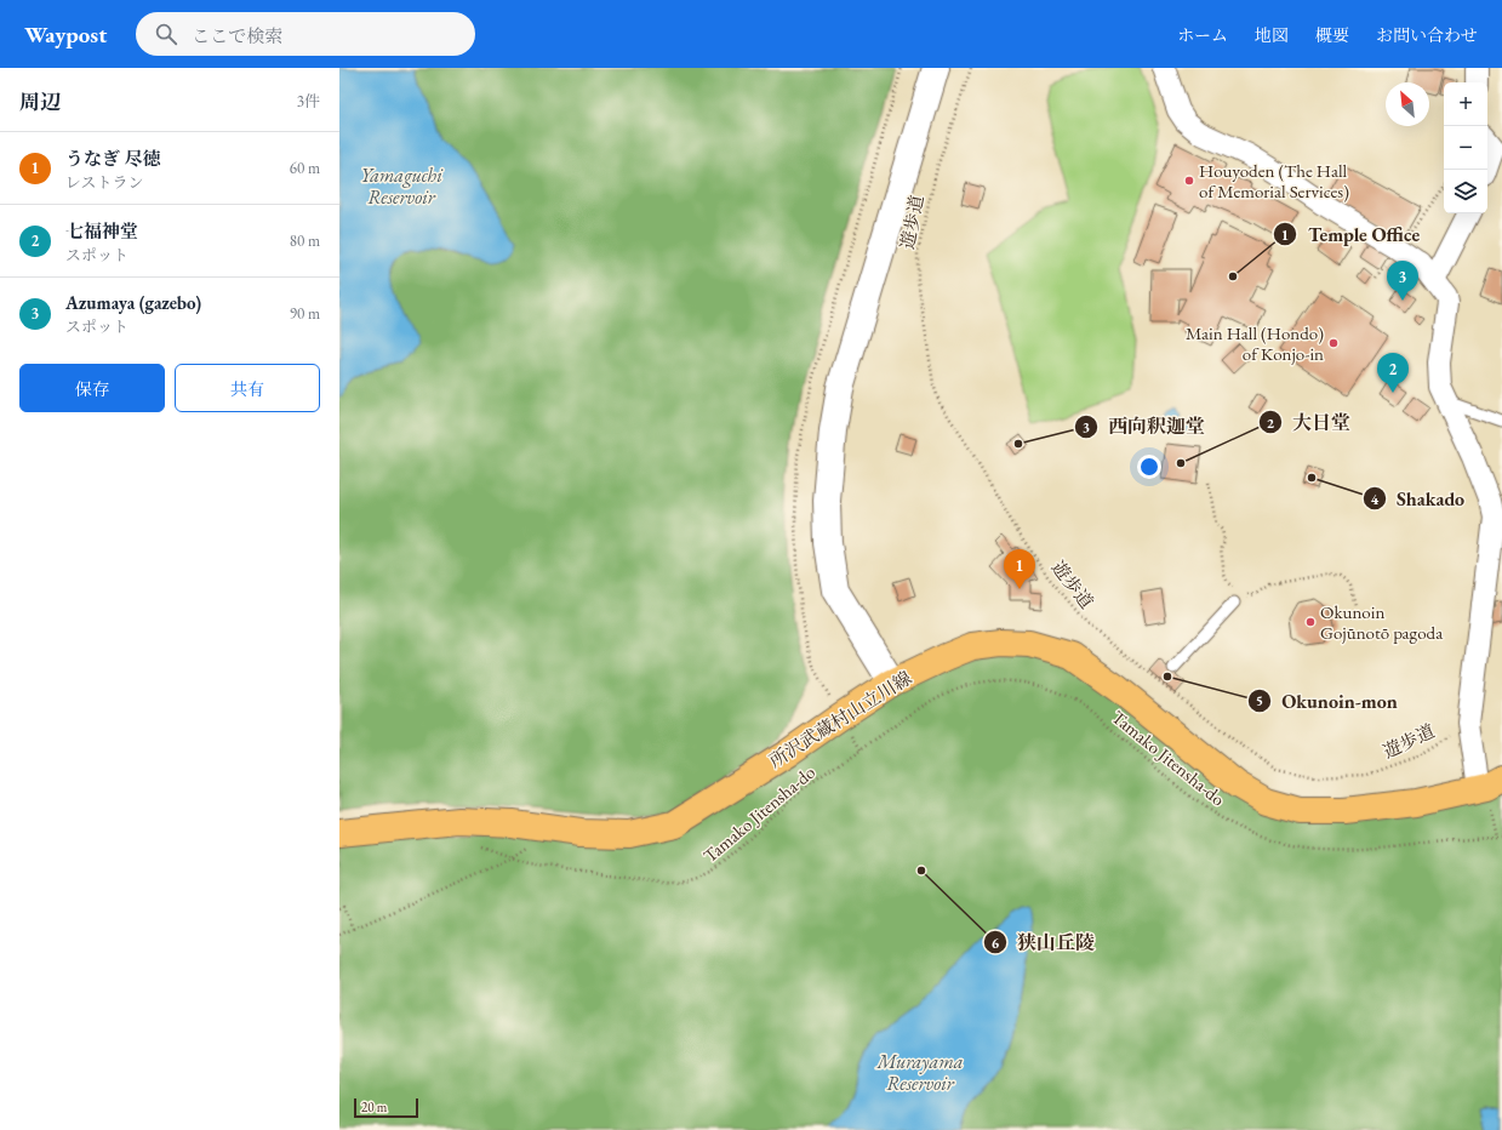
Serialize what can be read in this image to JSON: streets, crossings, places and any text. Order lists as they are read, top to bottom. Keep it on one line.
{"streets":{"main road":["所沢武蔵村山立川線"],"path":["遊歩道","Tamako Jitensha-do"]},"water":["Yamaguchi Reservoir","Murayama Reservoir"],"places":["Houyoden (The Hall of Memorial Services)","Temple Office","Main Hall (Hondo) of Konjo-in","西向釈迦堂","大日堂","Shakado","Okunoin Gojūnotō pagoda","Okunoin-mon","狭山丘陵"],"scale_bar":"20 m","north":"top left","page":{"header":"Waypost","search":"ここで検索","nav":["ホーム","地図","概要","お問い合わせ"],"heading":["周辺","3件"],"map_buttons":["+","−"],"list":[{"mark":"1","name":"うなぎ 尽徳","note":"レストラン","value":"60 m"},{"mark":"2","name":"七福神堂","note":"スポット","value":"80 m"},{"mark":"3","name":"Azumaya (gazebo)","note":"スポット","value":"90 m"}],"pins":["3","2","1"],"buttons":["保存","共有"],"scale":"20 m"}}
